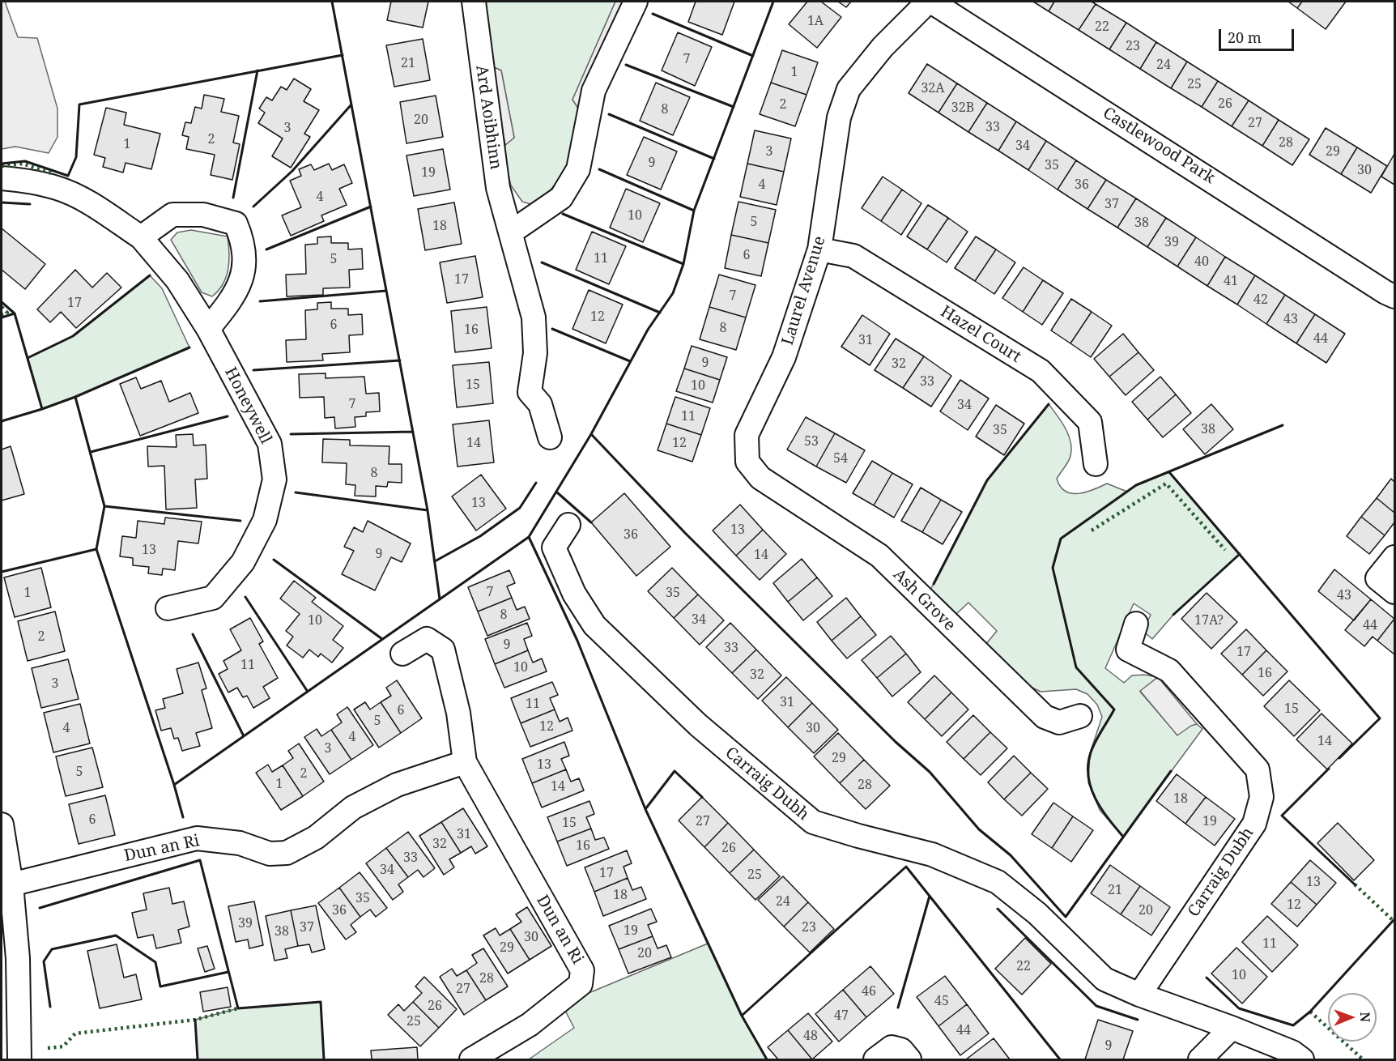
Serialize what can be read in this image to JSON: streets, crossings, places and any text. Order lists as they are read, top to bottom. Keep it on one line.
{"streets":{"street":["Ard Aoibhinn","Castlewood Park","Laurel Avenue","Hazel Court","Honeywell","Ash Grove","Carraig Dubh","Dun an Ri"]},"crossings":[["Laurel Avenue","Hazel Court"],["Laurel Avenue","Ash Grove"]],"house_numbers":["1A","22","23","7","21","24","1","25","32A","26","2","32B","8","20","27","33","3","2","28","1","34","3","29","9","35","30","19","4","36","4","37","10","5","38","18","39","6","11","5","40","17","41","7","42","17","12","43","6","8","16","44","31","9","32","33","15","10","7","34","11","38","35","53","14","12","54","8","13","13","36","13","9","14","7","1","35","43","8","34","10","17A?","44","2","9","33","17","11","10","16","32","3","31","11","15","6","5","12","4","30","4","14","3","29","13","5","2","1","28","14","18","6","27","19","15","31","32","16","26","33","34","17","25","13","21","18","35","24","12","36","20","39","37","23","19","38","30","11","29","20","22","10","28","27","46","45","26","47","25","44","48","9"],"scale_bar":"20 m","north":"right"}
